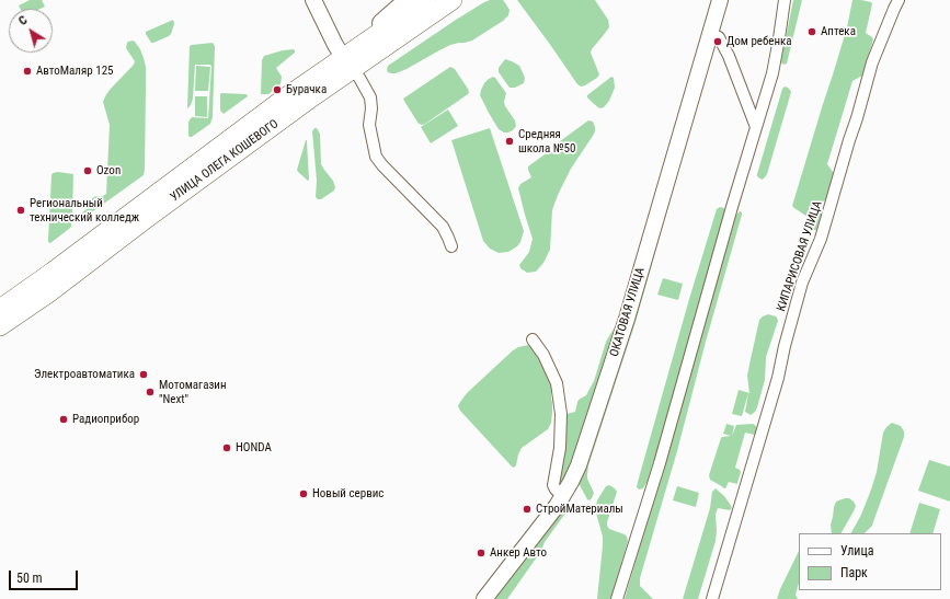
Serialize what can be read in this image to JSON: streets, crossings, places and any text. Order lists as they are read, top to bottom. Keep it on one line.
{"streets":{"highway":["УЛИЦА ОЛЕГА КОШЕВОГО"],"main road":["ОКАТОВАЯ УЛИЦА"],"street":["КИПАРИСОВАЯ УЛИЦА"]},"places":["Аптека","Дом ребенка","АвтоМаляр 125","Бурачка","Средняя школа №50","Ozon","Региональный технический колледж","Электроавтоматика","Мотомагазин \"Next\"","Радиоприбор","HONDA","Новый сервис","СтройМатериалы","Анкер Авто"],"legend":["Улица","Парк"],"scale_bar":"50 m","north":"top left"}
